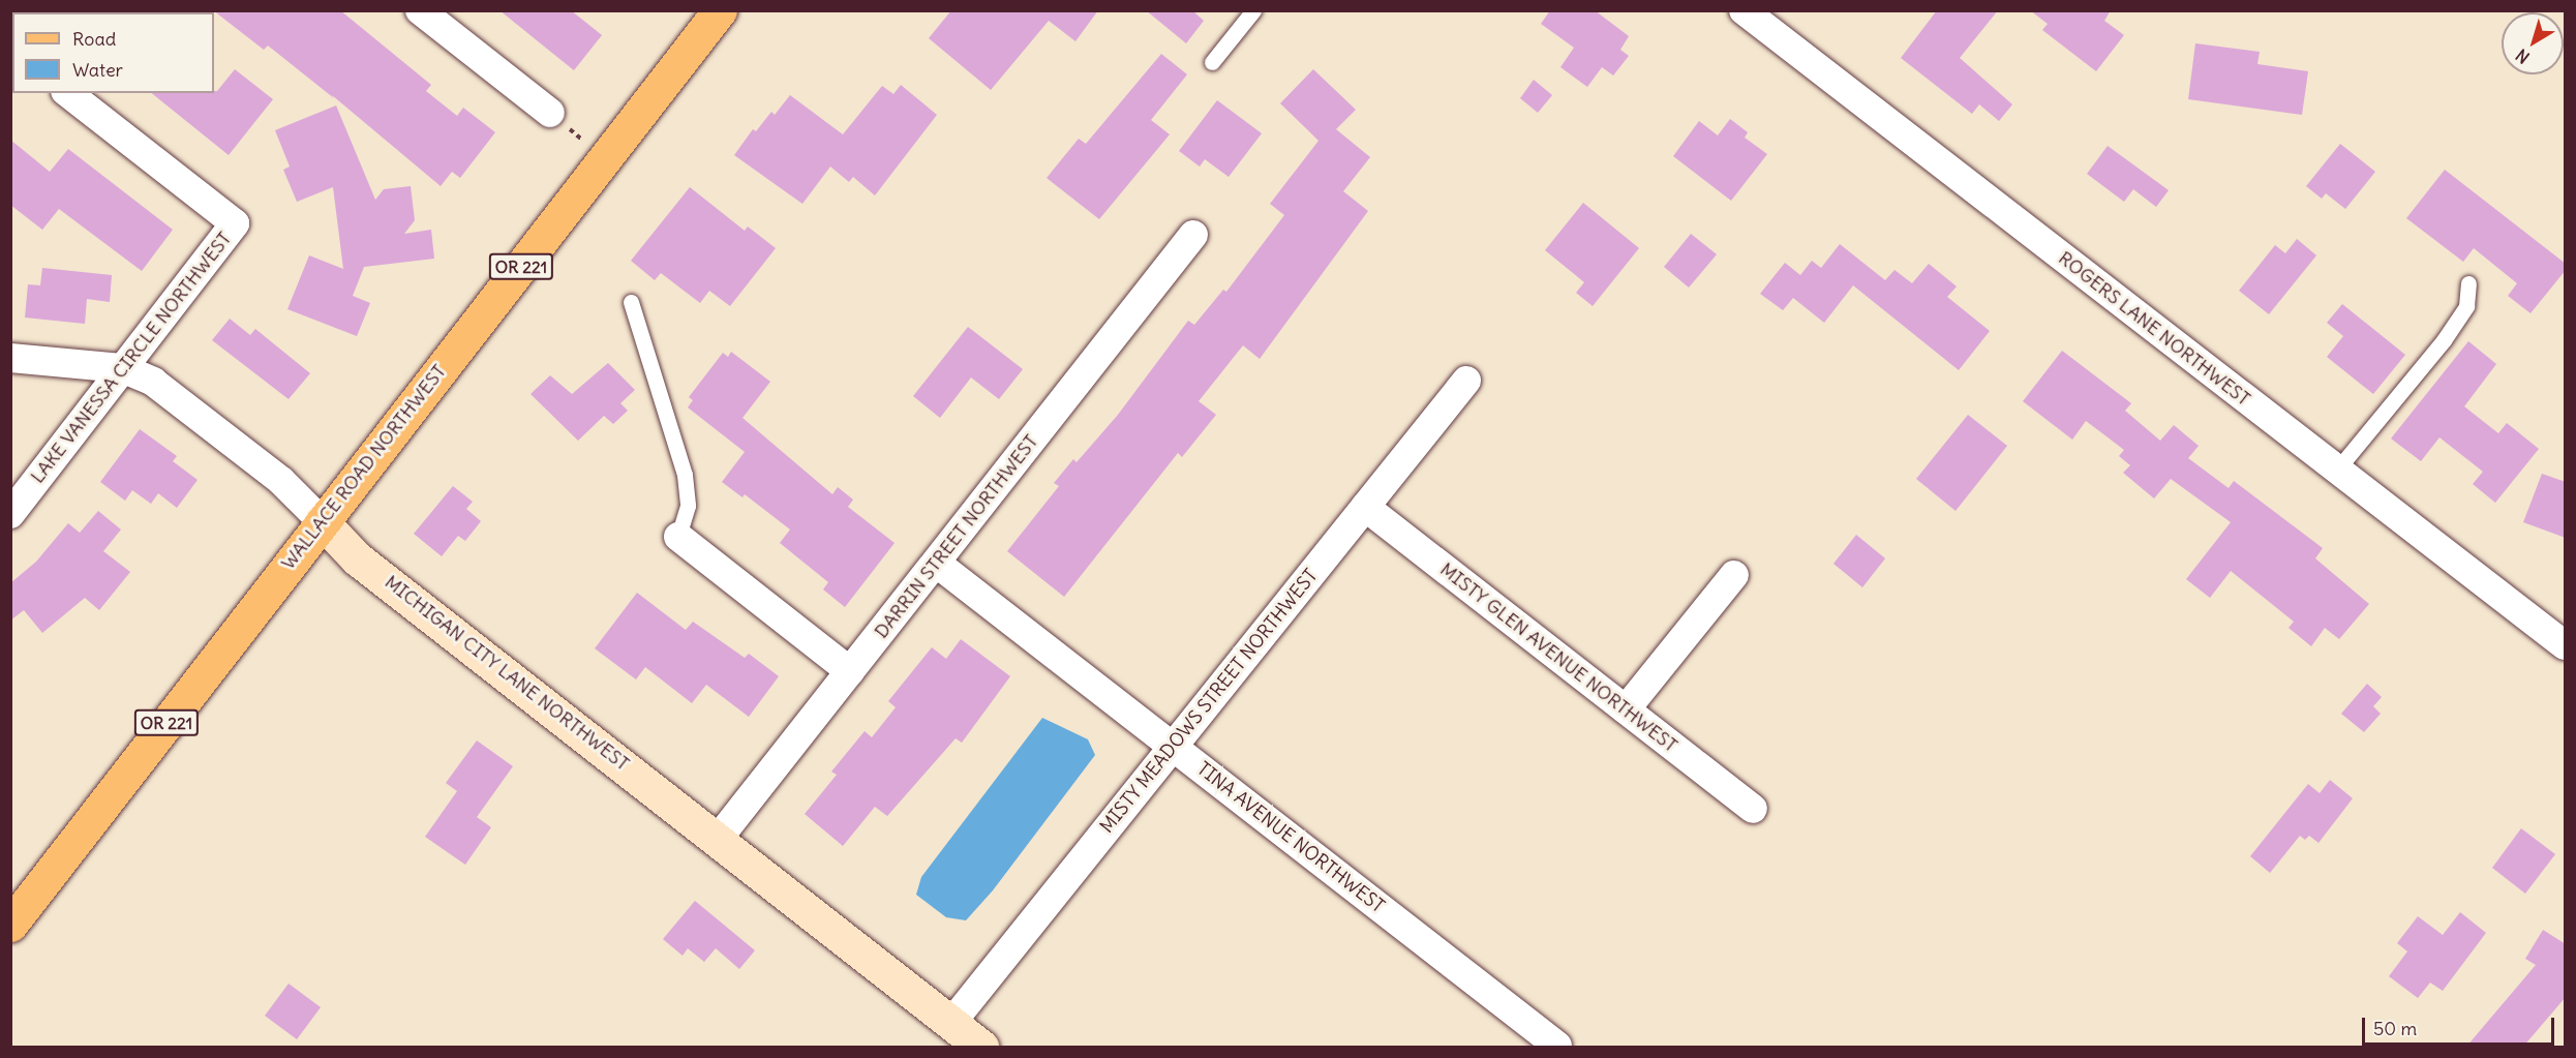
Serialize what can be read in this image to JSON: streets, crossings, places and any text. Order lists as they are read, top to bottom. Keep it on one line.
{"streets":{"main road":["OR 221","WALLACE ROAD NORTHWEST"],"street":["ROGERS LANE NORTHWEST","LAKE VANESSA CIRCLE NORTHWEST","DARRIN STREET NORTHWEST","MISTY GLEN AVENUE NORTHWEST","MICHIGAN CITY LANE NORTHWEST","MISTY MEADOWS STREET NORTHWEST","TINA AVENUE NORTHWEST"]},"crossings":[["LAKE VANESSA CIRCLE NORTHWEST","MICHIGAN CITY LANE NORTHWEST"],["WALLACE ROAD NORTHWEST","MICHIGAN CITY LANE NORTHWEST"],["DARRIN STREET NORTHWEST","MICHIGAN CITY LANE NORTHWEST"],["DARRIN STREET NORTHWEST","TINA AVENUE NORTHWEST"],["MISTY GLEN AVENUE NORTHWEST","MISTY MEADOWS STREET NORTHWEST"],["MICHIGAN CITY LANE NORTHWEST","MISTY MEADOWS STREET NORTHWEST"],["MISTY MEADOWS STREET NORTHWEST","TINA AVENUE NORTHWEST"]],"legend":["Road","Water"],"scale_bar":"50 m","north":"bottom left"}
